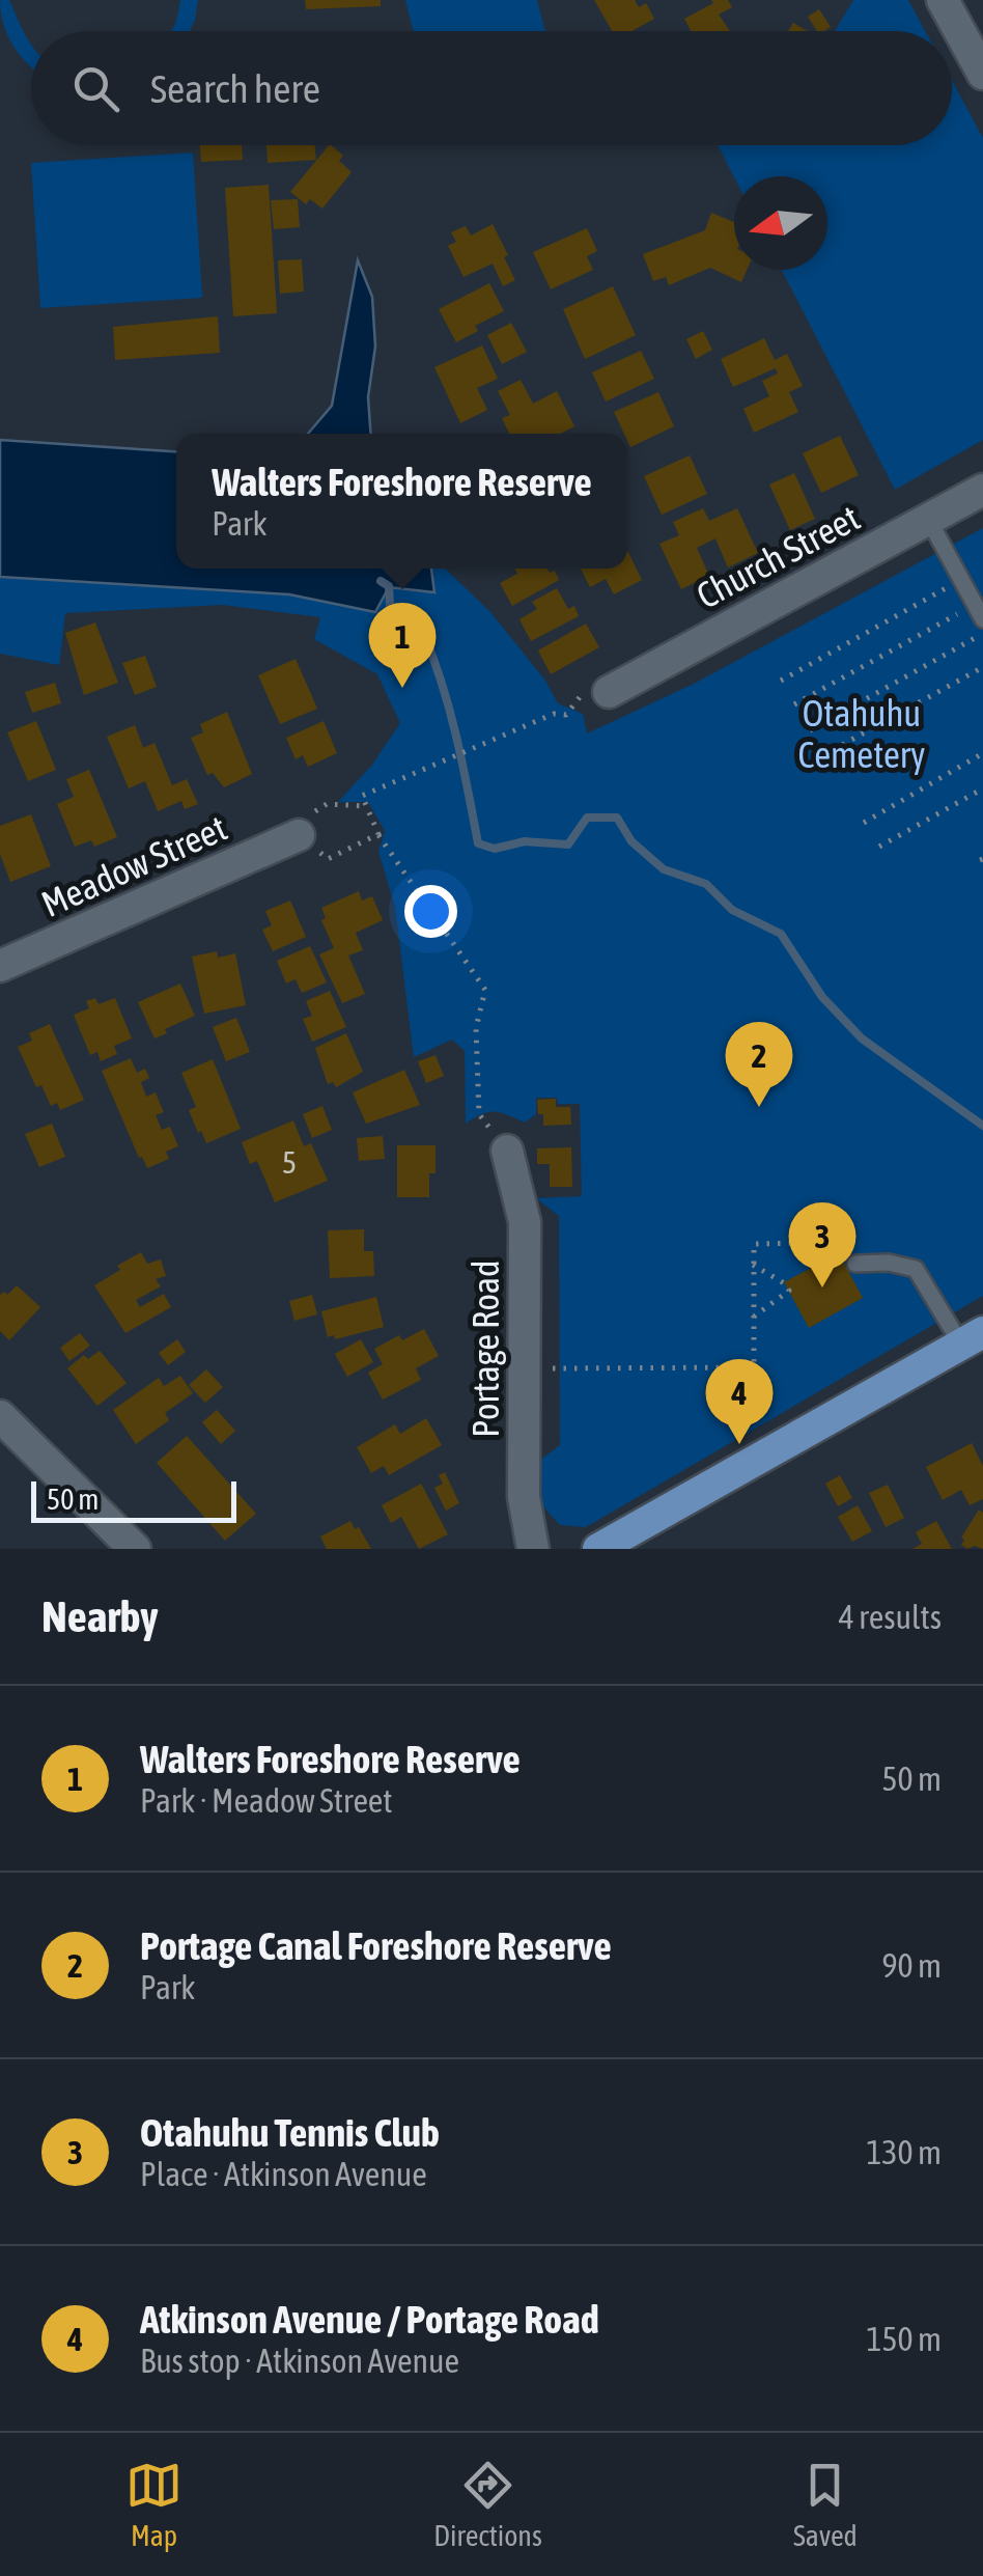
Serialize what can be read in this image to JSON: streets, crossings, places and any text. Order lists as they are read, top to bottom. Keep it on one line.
{"streets":{"street":["Church Street","Meadow Street","Portage Road"]},"parks":["Otahuhu Cemetery"],"house_numbers":["5"],"scale_bar":"50 m","north":"left","page":{"search":"Search here","popup":["Walters Foreshore Reserve","Park"],"pins":["1","2","3","4"],"scale":"50 m","heading":["Nearby","4 results"],"list":[{"mark":"1","name":"Walters Foreshore Reserve","note":"Park · Meadow Street","value":"50 m"},{"mark":"2","name":"Portage Canal Foreshore Reserve","note":"Park","value":"90 m"},{"mark":"3","name":"Otahuhu Tennis Club","note":"Place · Atkinson Avenue","value":"130 m"},{"mark":"4","name":"Atkinson Avenue / Portage Road","note":"Bus stop · Atkinson Avenue","value":"150 m"}],"nav":["Map","Directions","Saved"]}}
